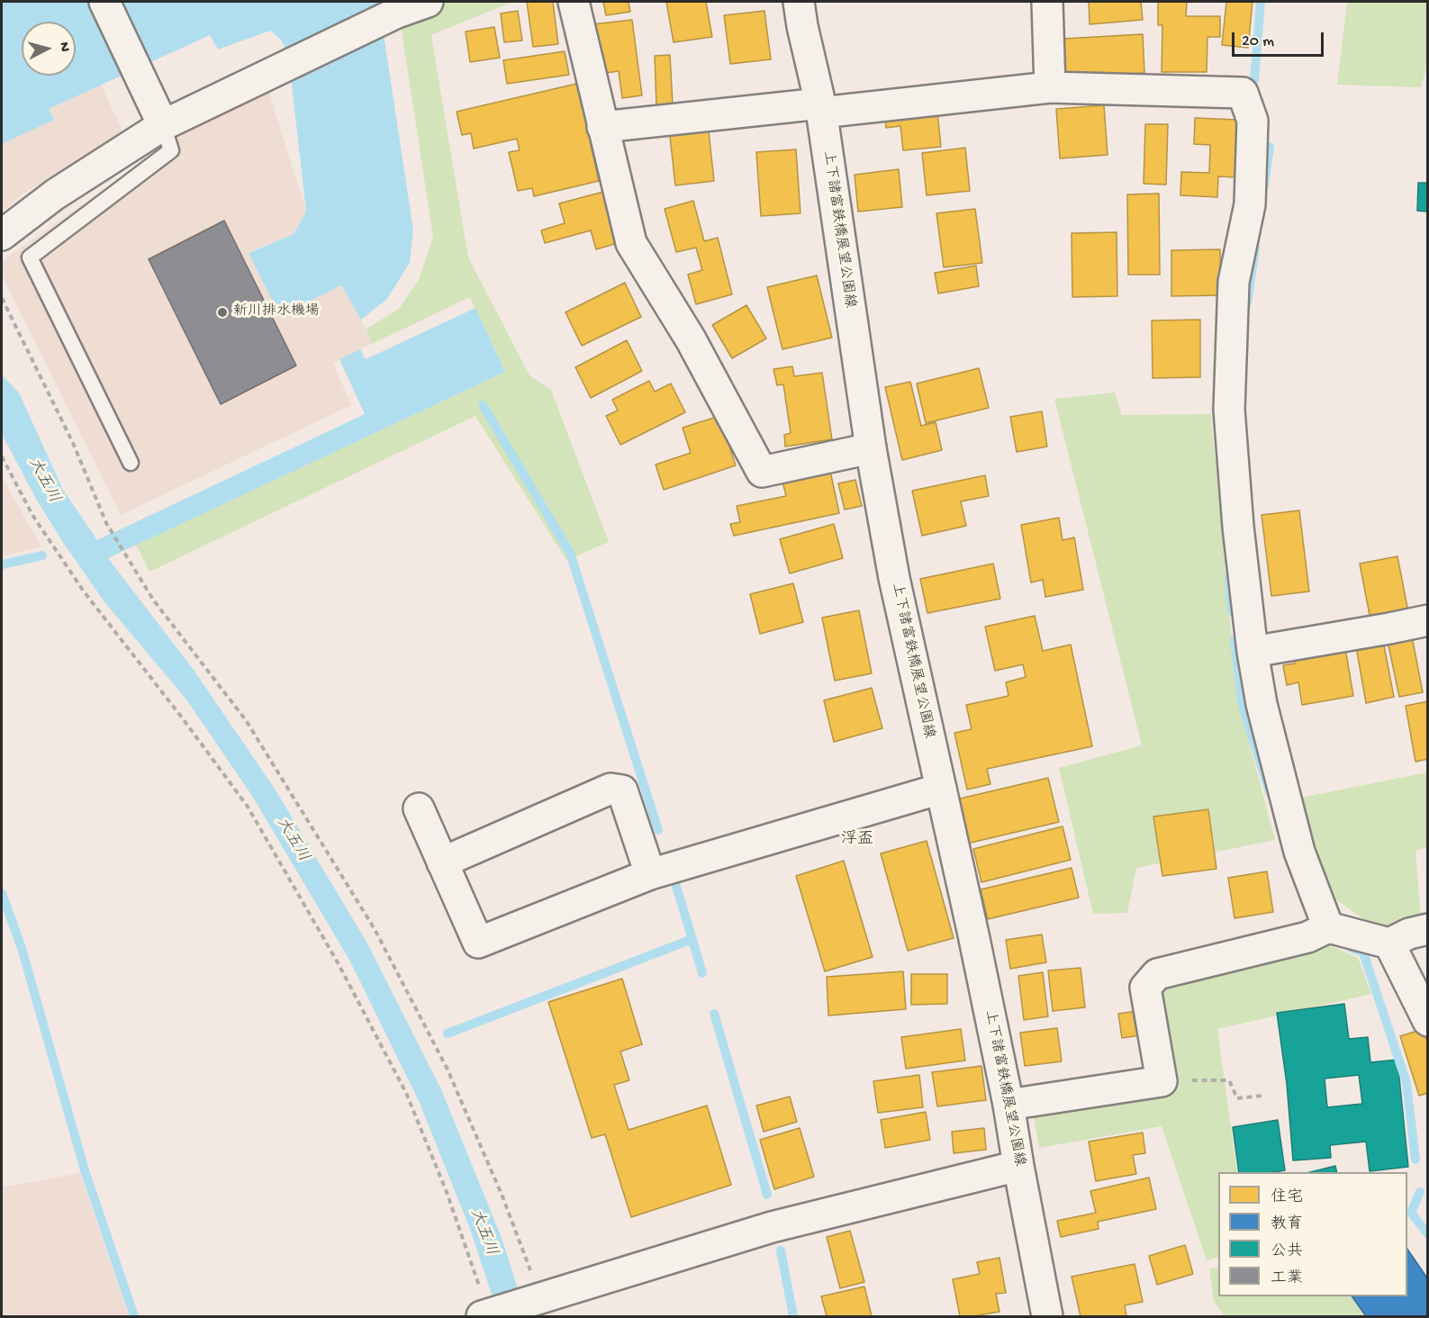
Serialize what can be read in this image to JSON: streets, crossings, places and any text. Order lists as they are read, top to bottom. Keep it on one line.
{"streets":{"street":["上下諸富鉄橋展望公園線"]},"districts":["浮盃"],"water":["大五川"],"places":["新川排水機場"],"legend":["住宅","教育","公共","工業"],"scale_bar":"20 m","north":"right"}
